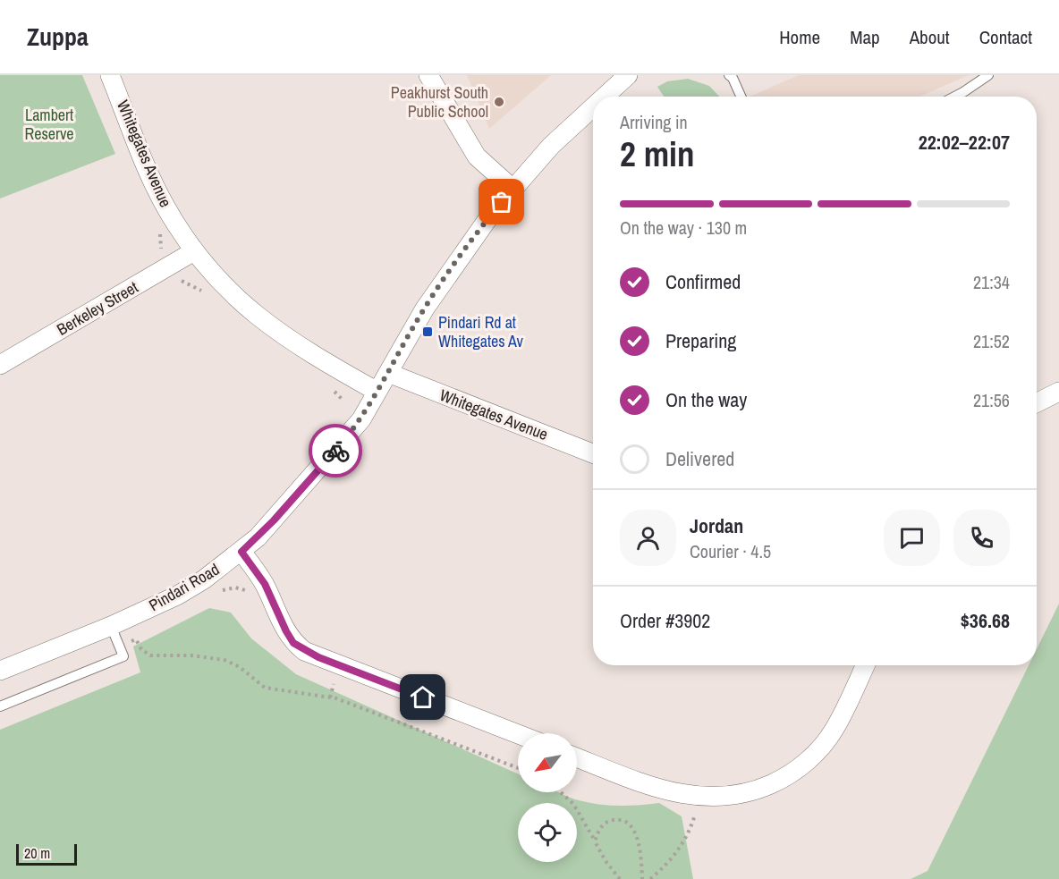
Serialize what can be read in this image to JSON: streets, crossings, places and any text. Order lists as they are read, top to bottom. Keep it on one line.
{"streets":{"street":["Whitegates Avenue","Berkeley Street","Pindari Road"]},"crossings":[["Whitegates Avenue","Berkeley Street"],["Whitegates Avenue","Pindari Road"]],"parks":["Lambert Reserve"],"places":{"other":["Peakhurst South Public School"],"transit":["Pindari Rd at Whitegates Av"]},"scale_bar":"20 m","north":"bottom left","page":{"header":"Zuppa","nav":["Home","Map","About","Contact"],"heading":["2 min","Arriving in","22:02–22:07"],"panel":["Jordan","Courier · 4.5","Order #3902","$36.68"],"bar":"On the way · 130 m","list":[["Confirmed","21:34"],["Preparing","21:52"],["On the way","21:56"],"Delivered"],"scale":"20 m"}}
